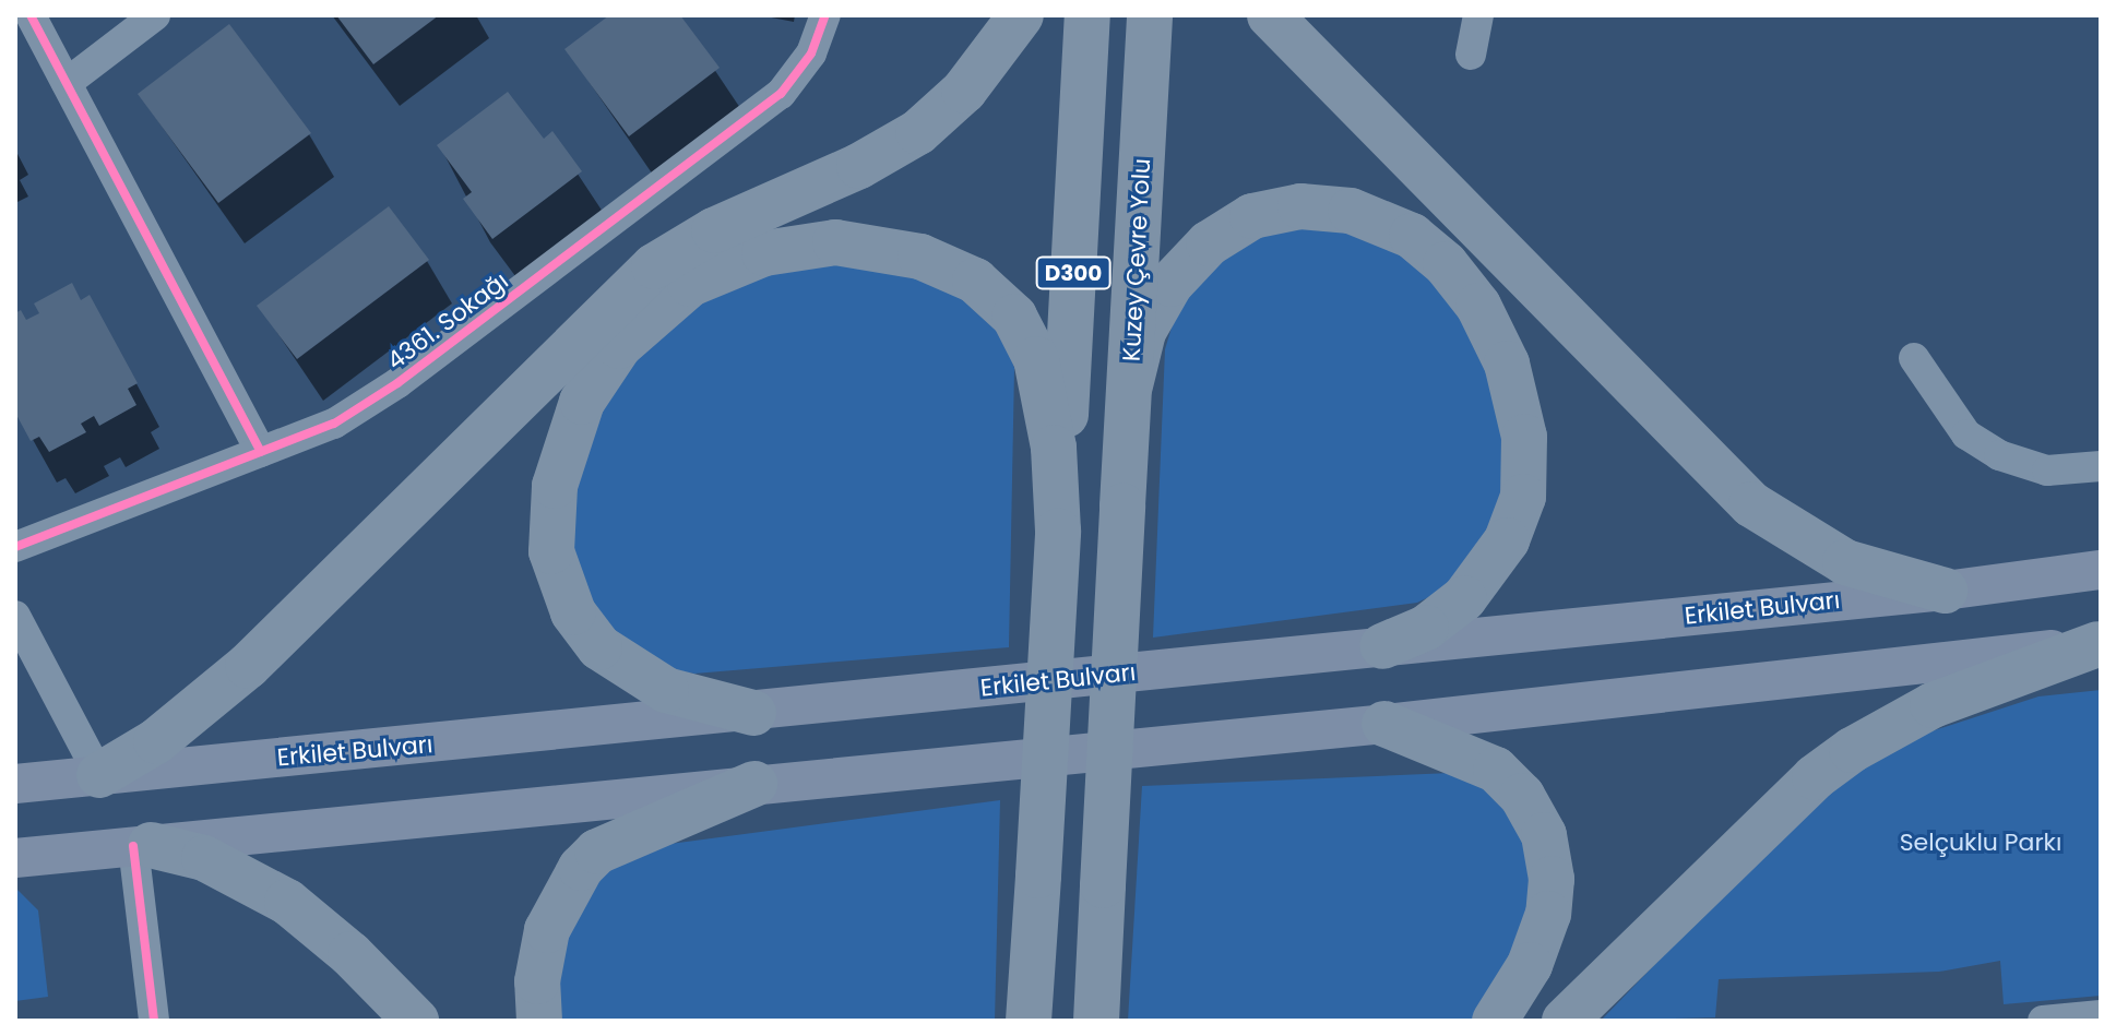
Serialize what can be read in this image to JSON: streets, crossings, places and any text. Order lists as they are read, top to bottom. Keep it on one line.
{"streets":{"highway":["Kuzey Çevre Yolu","D300"],"main road":["Erkilet Bulvarı"],"street":["4361. Sokağı"]},"parks":["Selçuklu Parkı"]}
